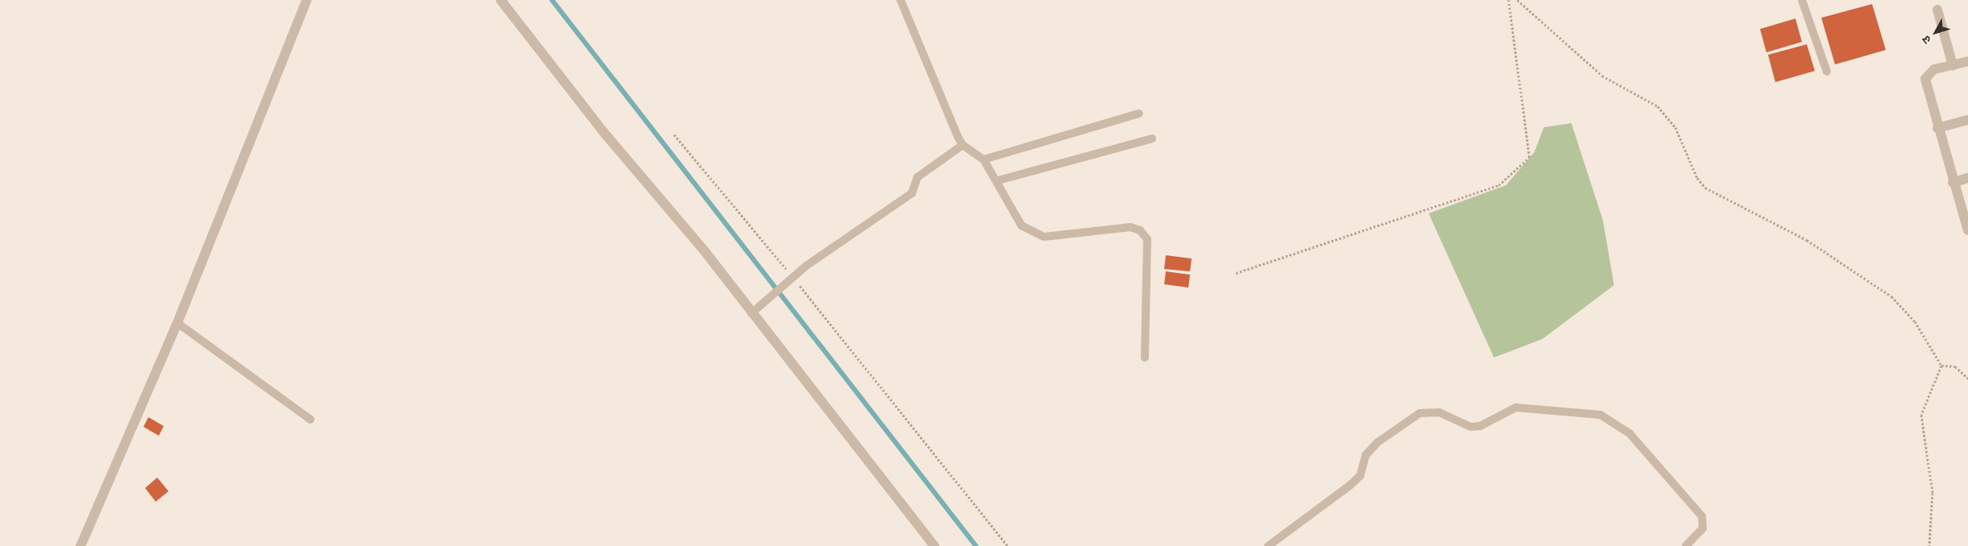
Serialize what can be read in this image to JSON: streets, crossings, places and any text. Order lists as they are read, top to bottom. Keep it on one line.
{"north":"bottom left"}
